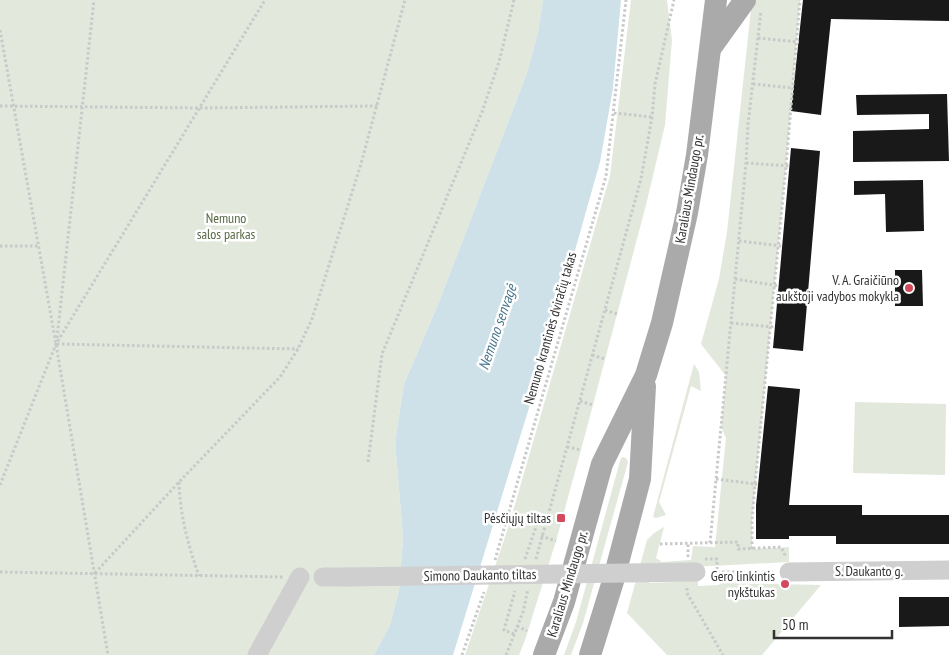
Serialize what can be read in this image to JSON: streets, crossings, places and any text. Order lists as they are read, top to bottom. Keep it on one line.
{"streets":{"main road":["Karaliaus Mindaugo pr."],"street":["S. Daukanto g.","Simono Daukanto tiltas"],"path":["Nemuno krantinės dviračių takas"]},"water":["Nemuno senvagė"],"parks":["Nemuno salos parkas"],"places":{"other":["V. A. Graičiūno aukštoji vadybos mokykla","Gero linkintis nykštukas"],"transit":["Pėsčiųjų tiltas"]},"scale_bar":"50 m"}
